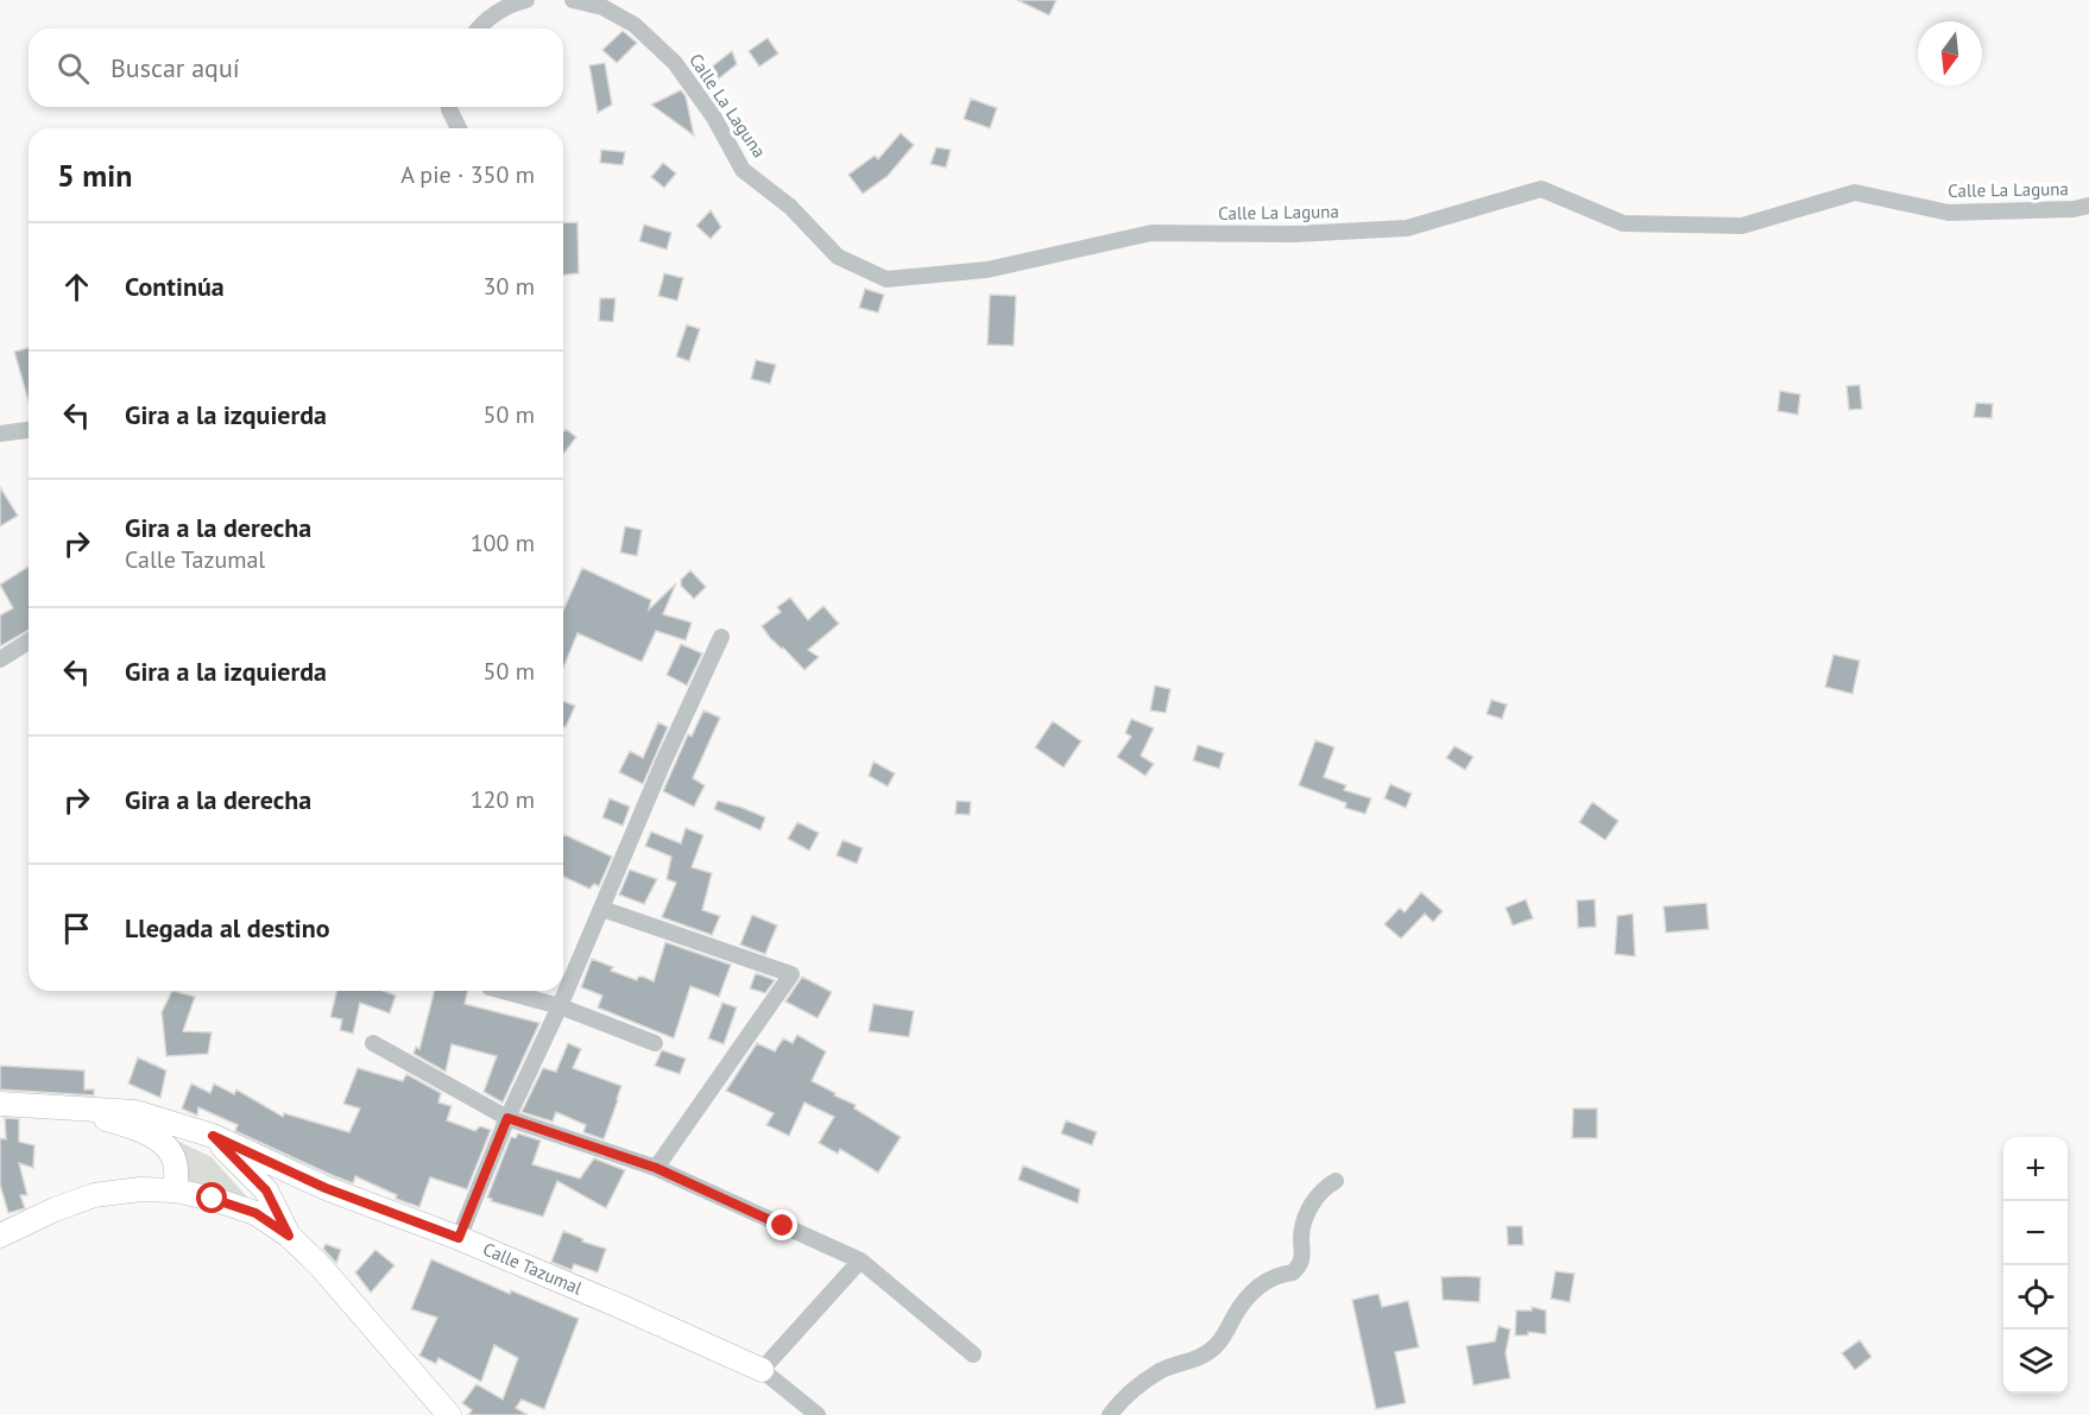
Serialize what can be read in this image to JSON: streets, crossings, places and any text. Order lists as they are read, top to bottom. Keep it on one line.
{"streets":{"main road":["Calle Tazumal"],"street":["Calle La Laguna"]},"north":"bottom","page":{"search":"Buscar aquí","heading":["5 min","A pie · 350 m"],"list":[["Continúa","30 m"],["Gira a la izquierda","50 m"],["Gira a la derecha","Calle Tazumal","100 m"],["Gira a la izquierda","50 m"],["Gira a la derecha","120 m"],"Llegada al destino"],"map_buttons":["+","−"]}}
